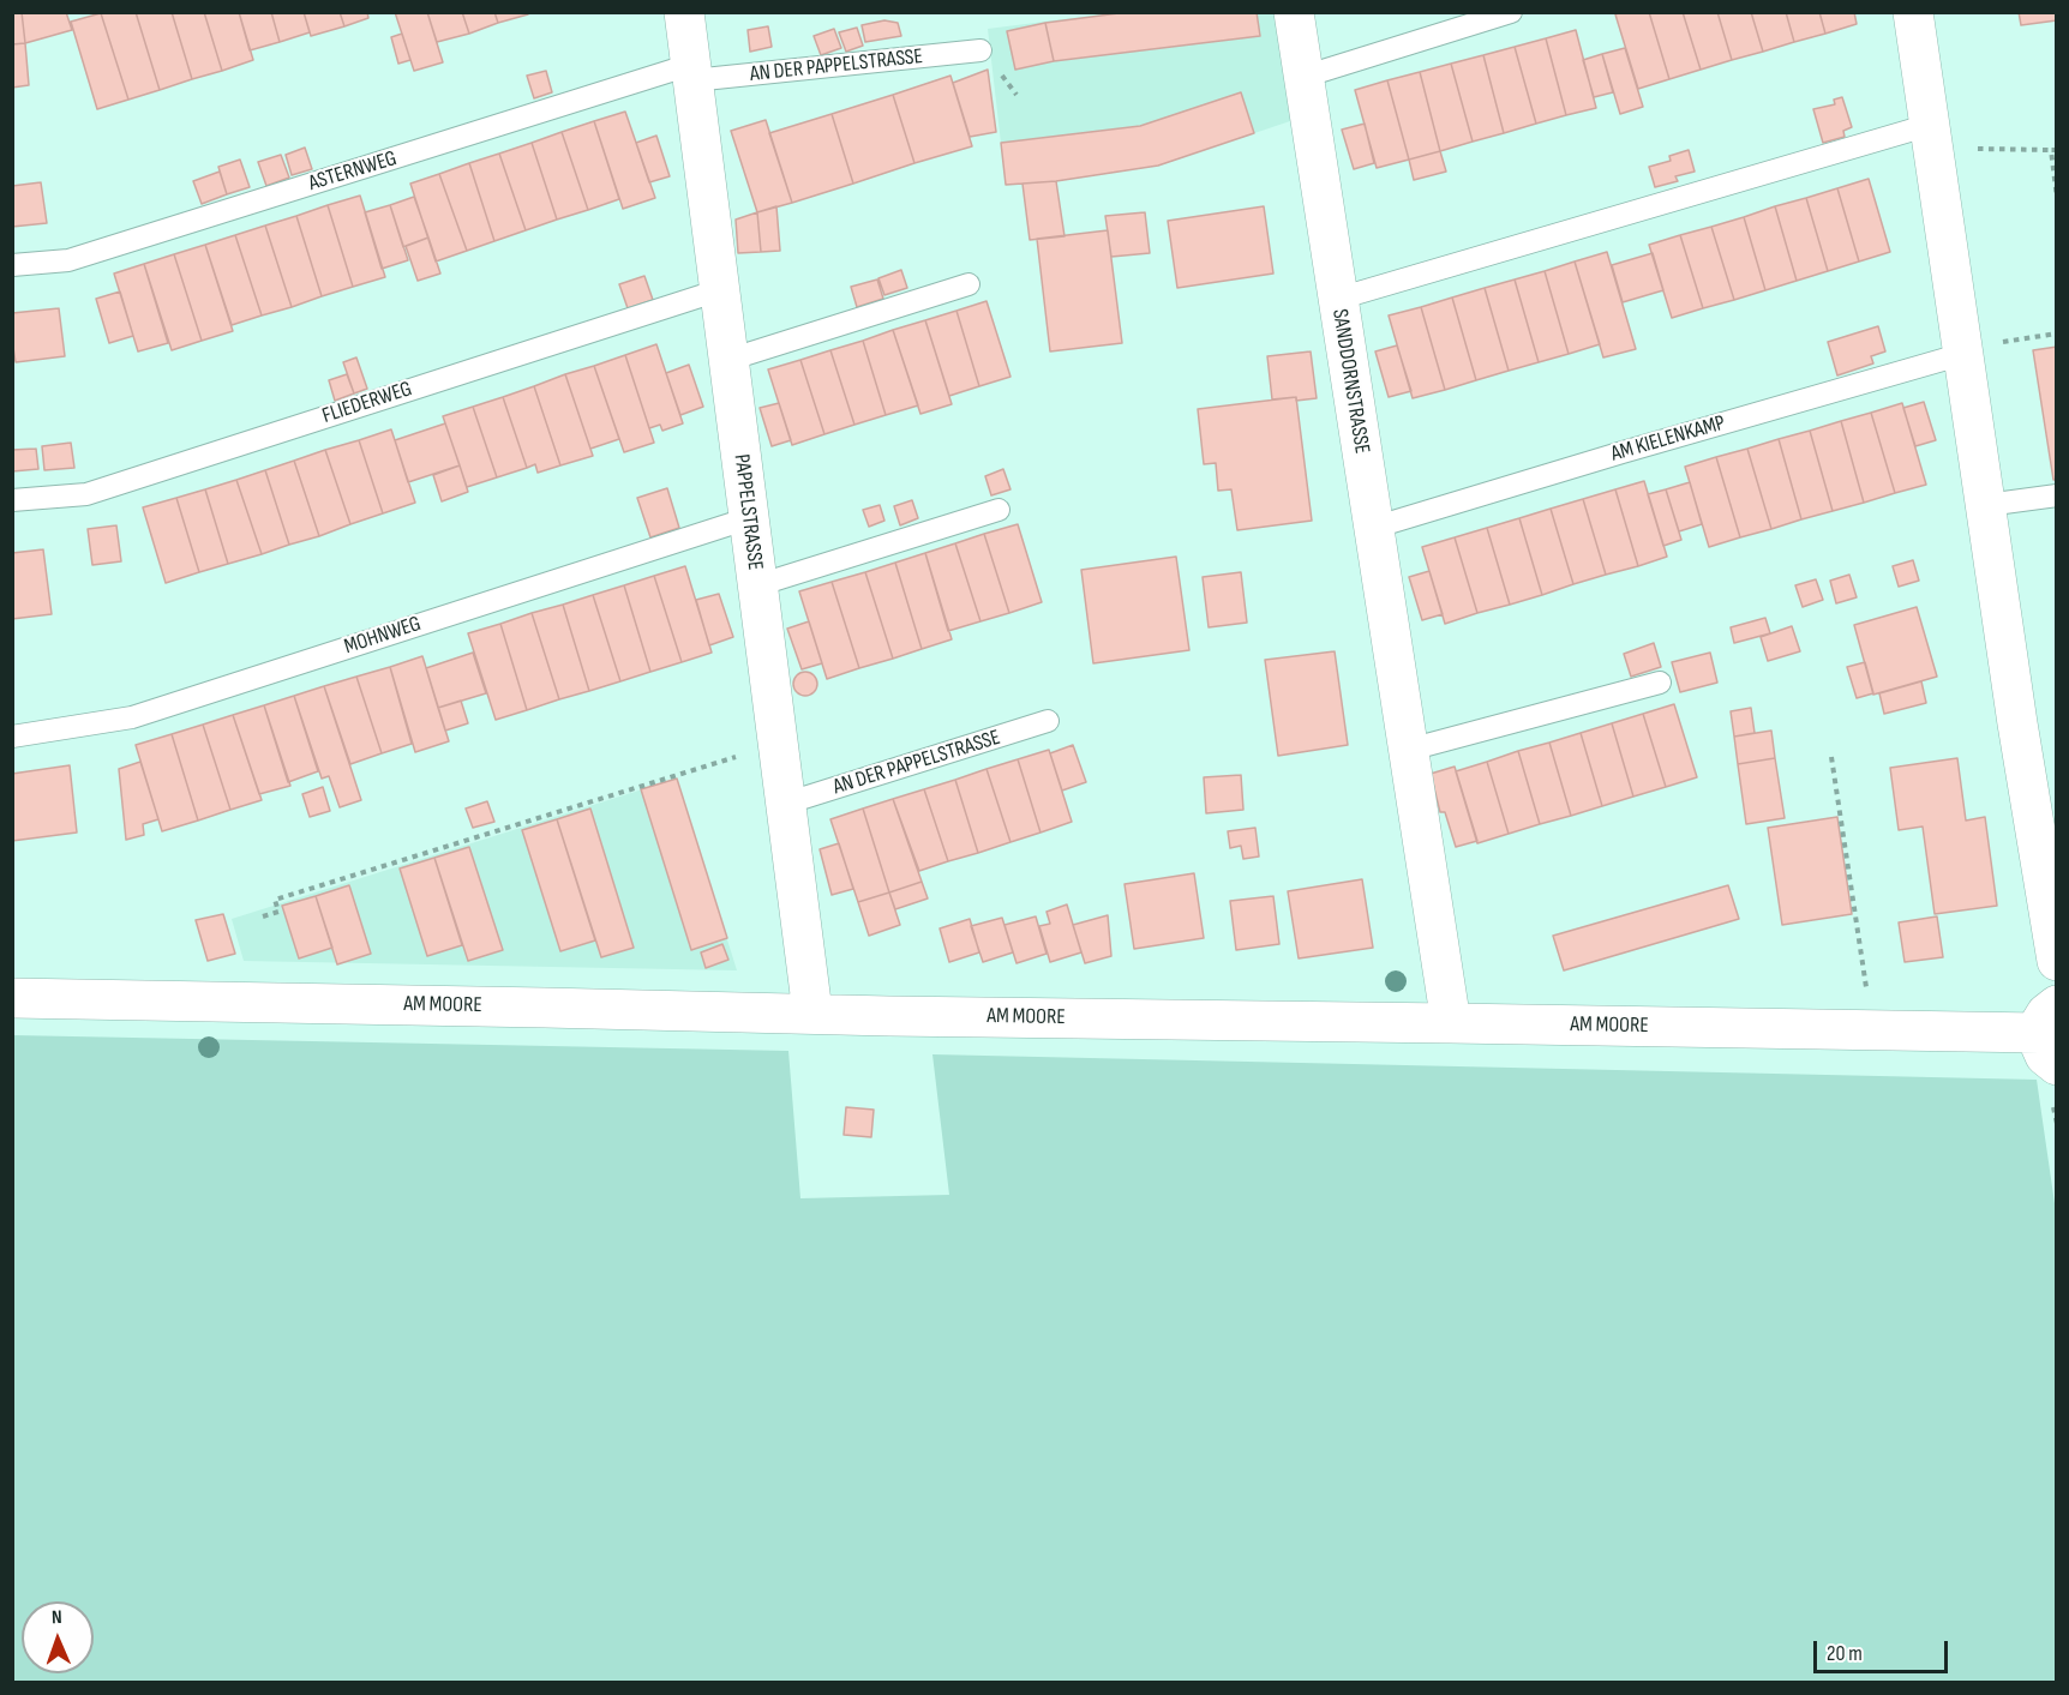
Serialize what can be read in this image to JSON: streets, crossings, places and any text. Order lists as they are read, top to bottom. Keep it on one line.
{"streets":{"street":["SANDDORNSTRASSE","PAPPELSTRASSE","AM MOORE"],"lane":["AN DER PAPPELSTRASSE","ASTERNWEG","FLIEDERWEG","AM KIELENKAMP","MOHNWEG"]},"crossings":[["AN DER PAPPELSTRASSE","ASTERNWEG"],["AN DER PAPPELSTRASSE","PAPPELSTRASSE"],["ASTERNWEG","PAPPELSTRASSE"],["SANDDORNSTRASSE","AM KIELENKAMP"],["SANDDORNSTRASSE","AM MOORE"],["FLIEDERWEG","PAPPELSTRASSE"],["PAPPELSTRASSE","MOHNWEG"],["PAPPELSTRASSE","AM MOORE"]],"scale_bar":"20 m","north":"top"}
